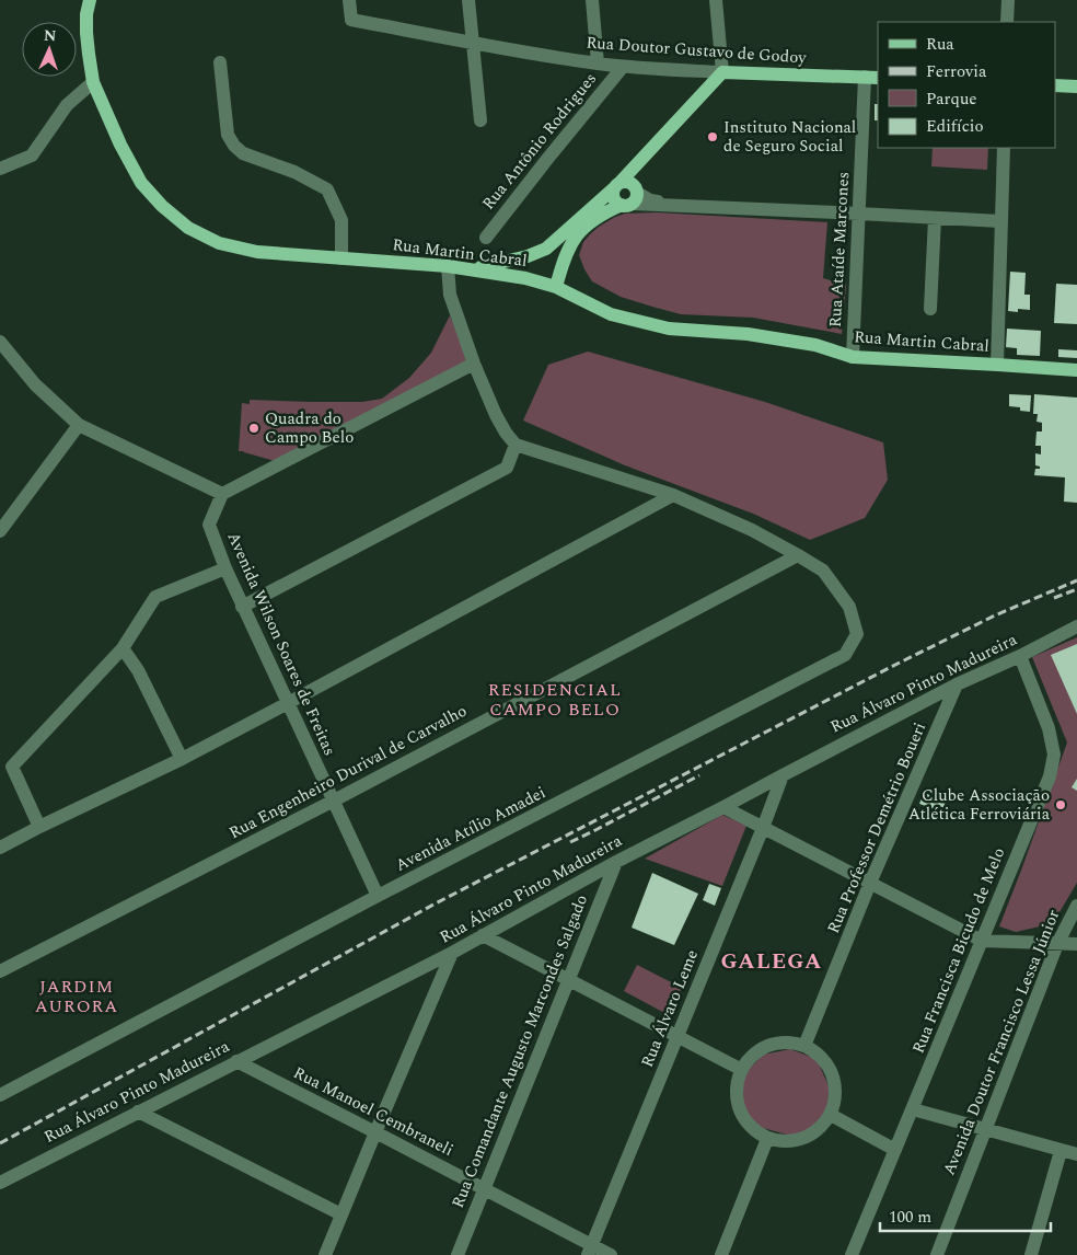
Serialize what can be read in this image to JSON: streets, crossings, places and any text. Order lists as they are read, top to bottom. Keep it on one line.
{"streets":{"main road":["Rua Doutor Gustavo de Godoy","Rua Martin Cabral"],"street":["Rua Antônio Rodrigues","Rua Ataíde Marcones","Avenida Wilson Soares de Freitas","Rua Álvaro Pinto Madureira","Rua Engenheiro Durival de Carvalho","Rua Professor Demétrio Boueri","Avenida Atílio Amadei","Rua Francisca Bicudo de Melo","Rua Álvaro Leme","Avenida Doutor Francisco Lessa Júnior","Rua Comandante Augusto Marcondes Salgado","Rua Manoel Cembraneli"]},"crossings":[["Rua Doutor Gustavo de Godoy","Rua Antônio Rodrigues"],["Rua Doutor Gustavo de Godoy","Rua Ataíde Marcones"],["Rua Ataíde Marcones","Rua Martin Cabral"],["Avenida Wilson Soares de Freitas","Rua Engenheiro Durival de Carvalho"],["Avenida Wilson Soares de Freitas","Avenida Atílio Amadei"],["Rua Álvaro Pinto Madureira","Rua Professor Demétrio Boueri"],["Rua Álvaro Pinto Madureira","Rua Francisca Bicudo de Melo"],["Rua Álvaro Pinto Madureira","Rua Álvaro Leme"],["Rua Álvaro Pinto Madureira","Rua Comandante Augusto Marcondes Salgado"],["Rua Álvaro Pinto Madureira","Rua Manoel Cembraneli"],["Rua Engenheiro Durival de Carvalho","Avenida Atílio Amadei"],["Rua Álvaro Leme","Rua Manoel Cembraneli"],["Rua Comandante Augusto Marcondes Salgado","Rua Manoel Cembraneli"]],"districts":["RESIDENCIAL CAMPO BELO","GALEGA","JARDIM AURORA"],"places":["Instituto Nacional de Seguro Social","Quadra do Campo Belo","Clube Associação Atlética Ferroviária"],"legend":["Rua","Ferrovia","Parque","Edifício"],"scale_bar":"100 m","north":"top"}
